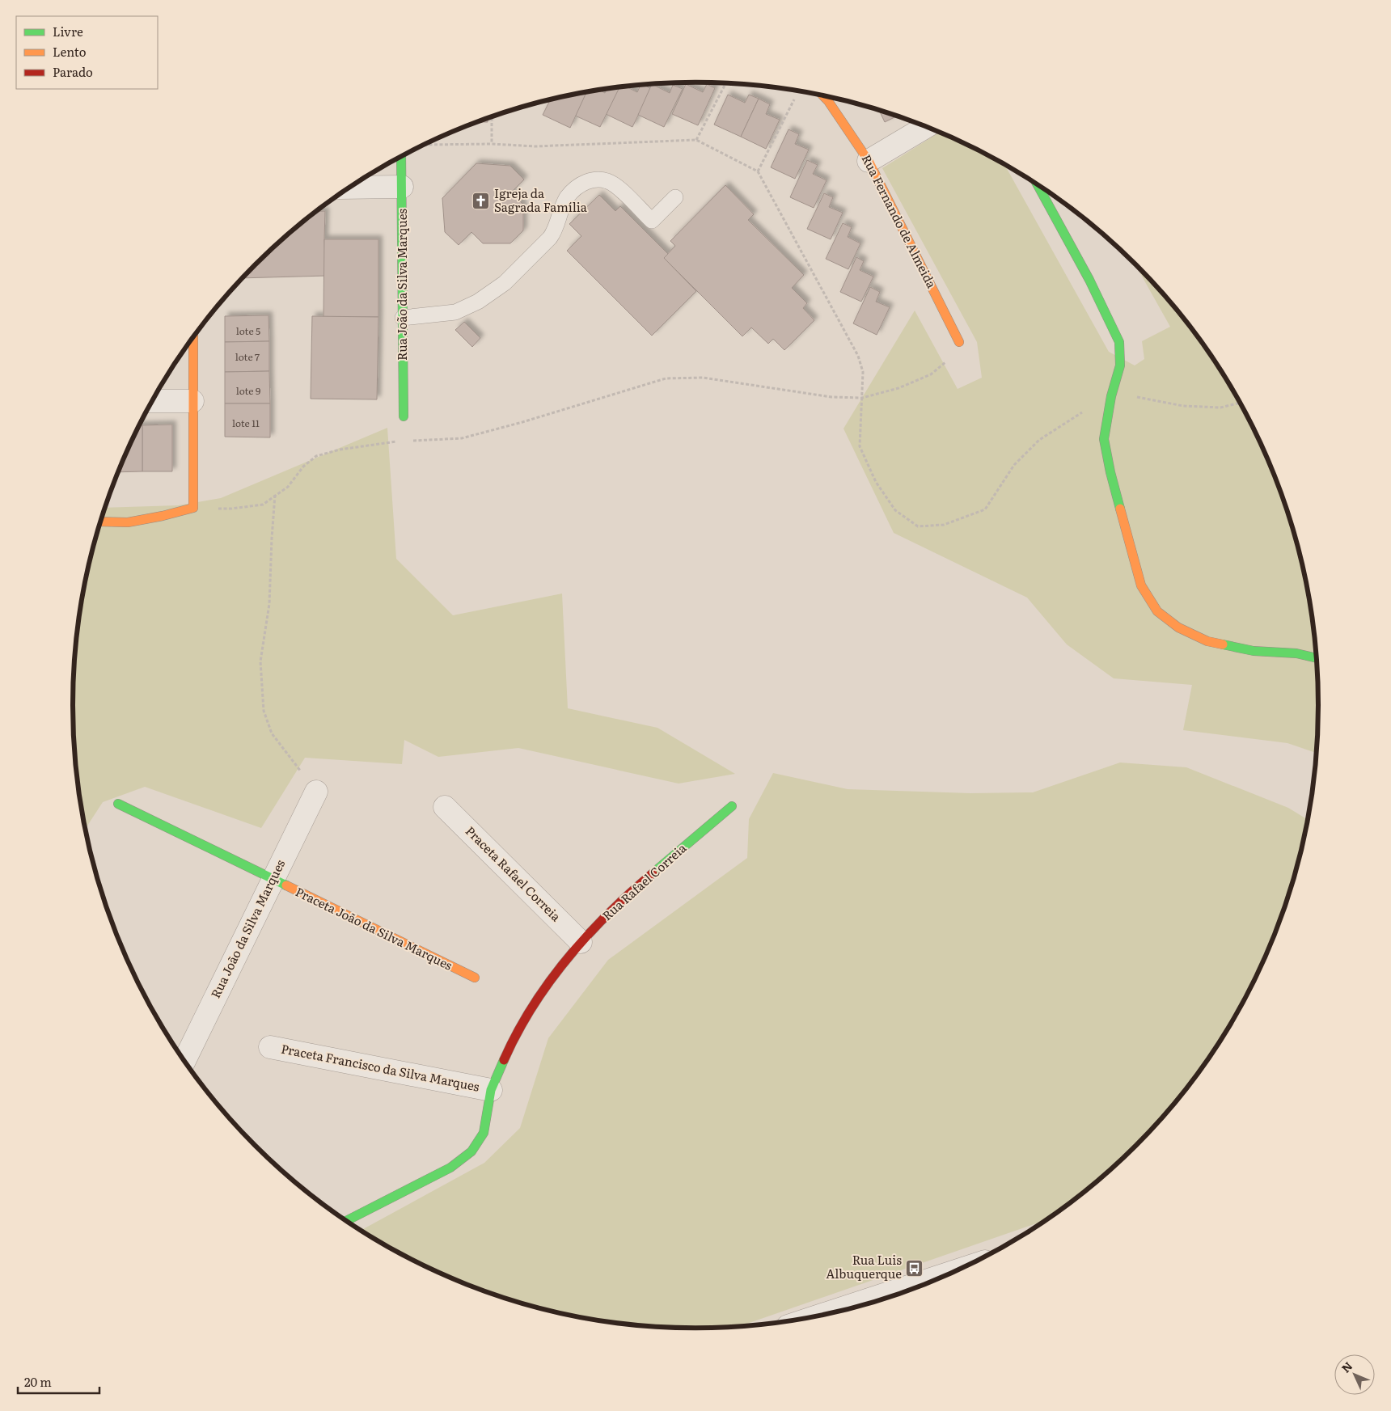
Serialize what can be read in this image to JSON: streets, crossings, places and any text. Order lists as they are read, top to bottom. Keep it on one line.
{"streets":{"street":["Rua Fernando de Almeida","Rua João da Silva Marques","Praceta Rafael Correia","Rua Rafael Correia","Praceta João da Silva Marques","Praceta Francisco da Silva Marques"]},"crossings":[["Rua João da Silva Marques","Praceta João da Silva Marques"],["Praceta Rafael Correia","Rua Rafael Correia"],["Rua Rafael Correia","Praceta Francisco da Silva Marques"]],"places":{"church":["Igreja da Sagrada Família"],"bus stop":["Rua Luis Albuquerque"]},"house_numbers":["lote 5","lote 7","lote 9","lote 11"],"legend":["Livre","Lento","Parado"],"scale_bar":"20 m","north":"top left"}
